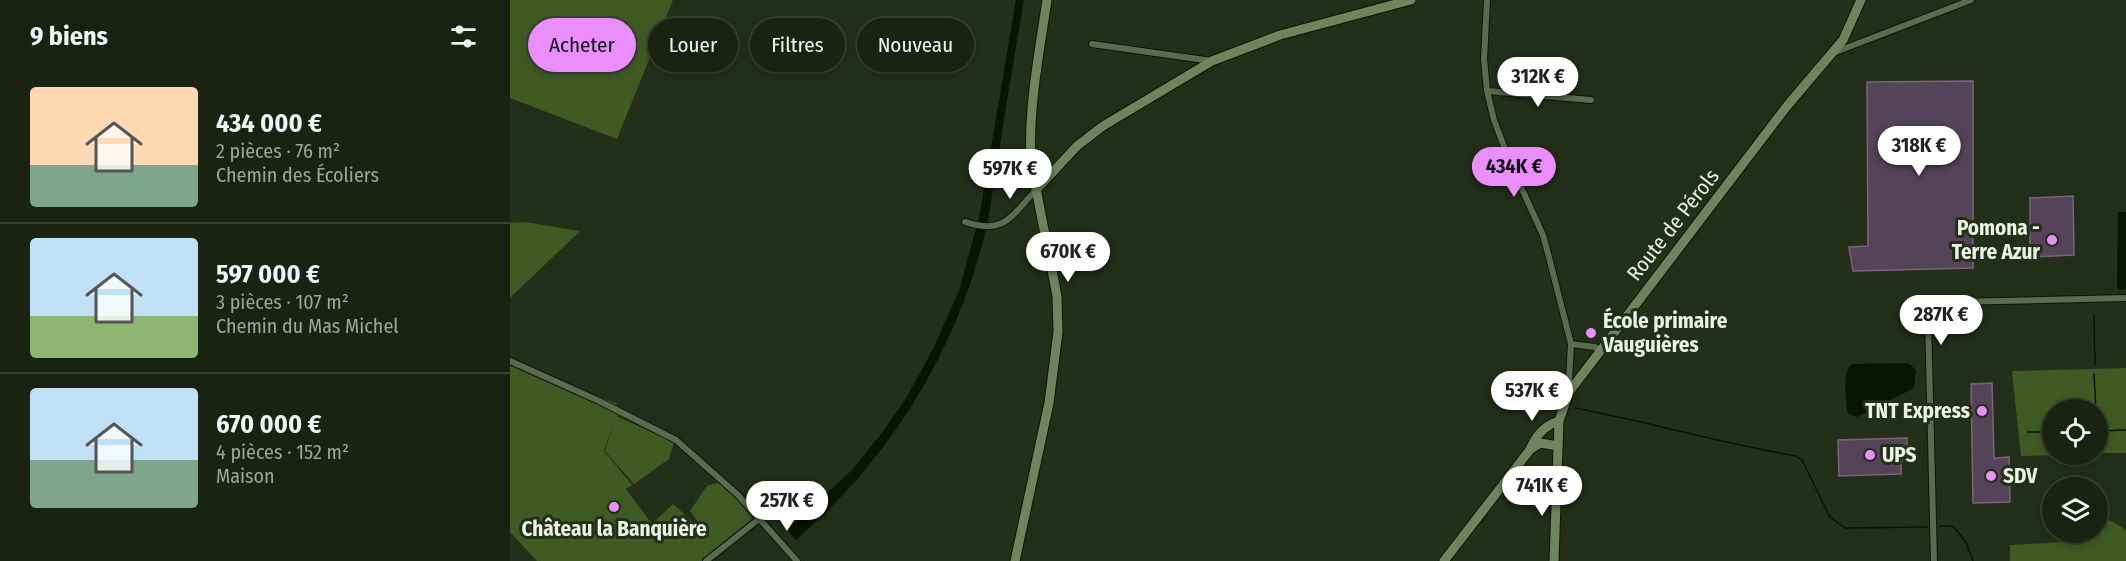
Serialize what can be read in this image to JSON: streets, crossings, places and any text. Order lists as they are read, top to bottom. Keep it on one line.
{"streets":{"street":["Route de Pérols"]},"places":["Pomona - Terre Azur","École primaire Vauguières","TNT Express","UPS","SDV","Château la Banquière"],"page":{"heading":"9 biens","chip":["Acheter","Louer","Filtres","Nouveau"],"price":["312K €","318K €","434K €","597K €","670K €","287K €","537K €","741K €","257K €"],"list":[{"name":"434 000 €","note":"2 pièces · 76 m² · Chemin des Écoliers"},{"name":"597 000 €","note":"3 pièces · 107 m² · Chemin du Mas Michel"},{"name":"670 000 €","note":"4 pièces · 152 m² · Maison"}]}}
